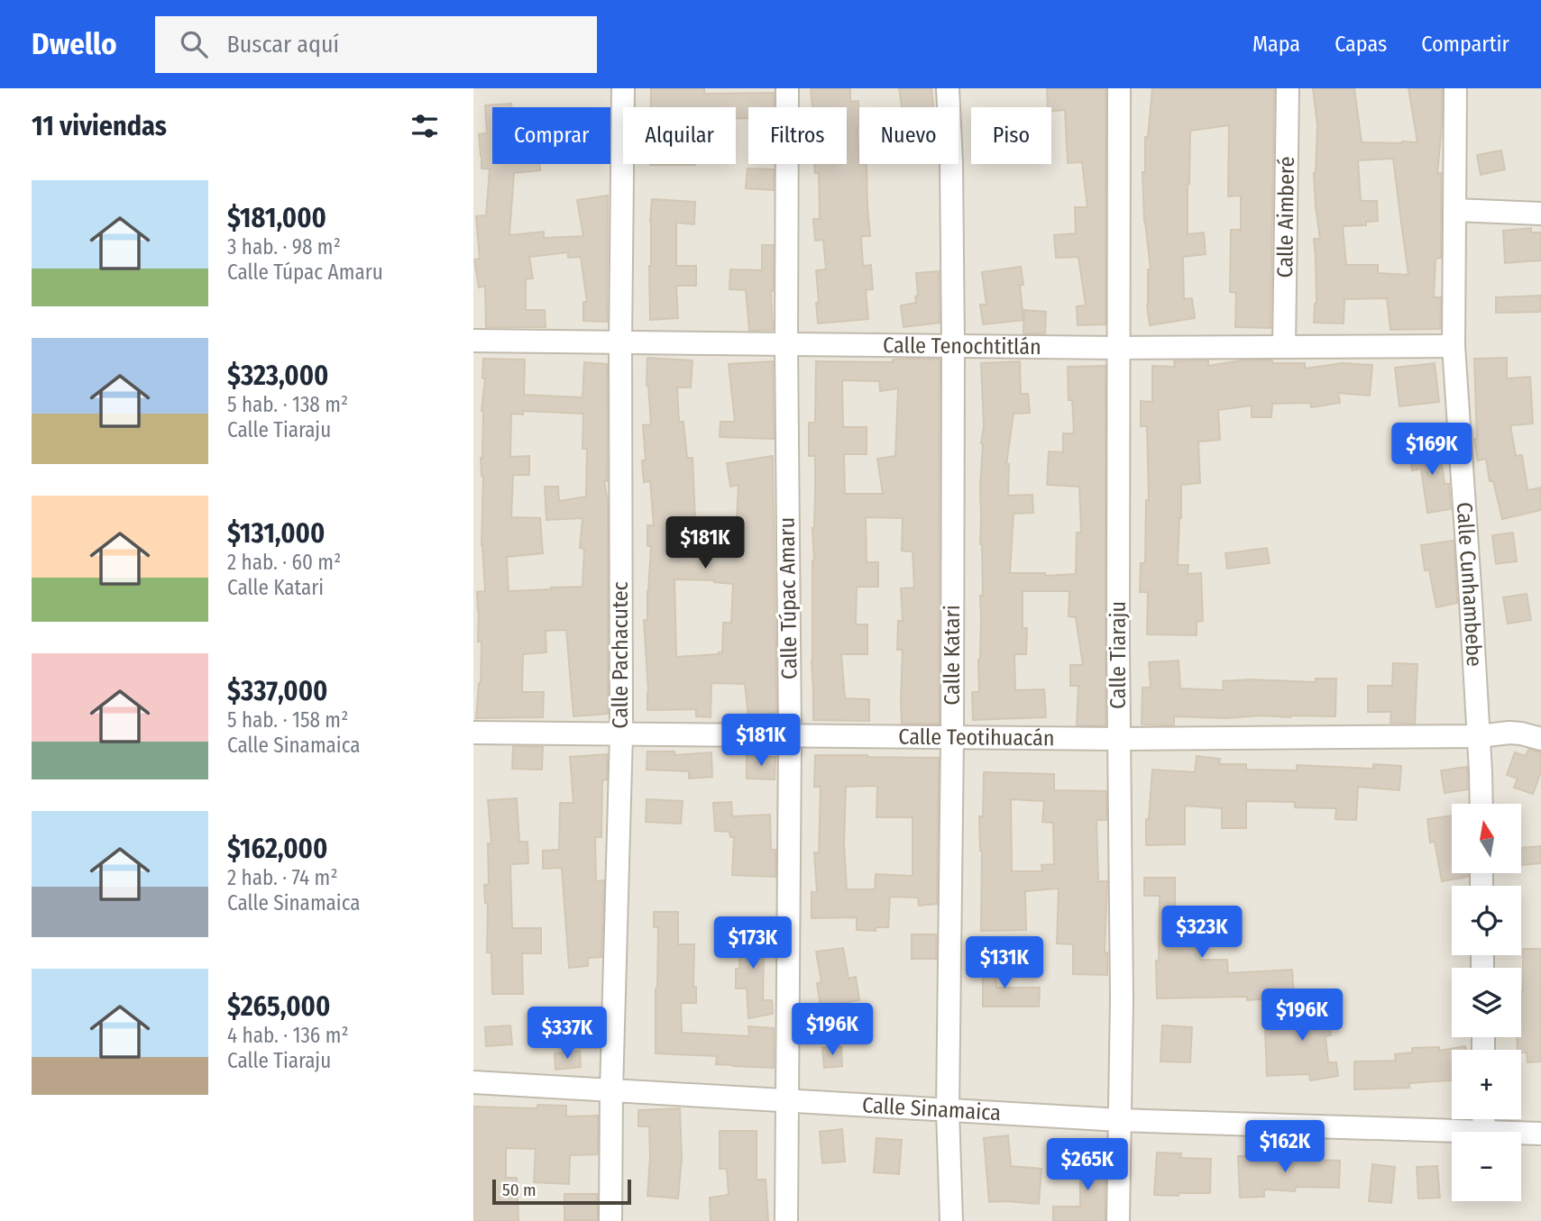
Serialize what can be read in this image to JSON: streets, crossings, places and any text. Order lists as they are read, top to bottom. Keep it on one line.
{"streets":{"street":["Calle Aimberé","Calle Tenochtitlán","Calle Cunhambebe","Calle Túpac Amaru","Calle Pachacutec","Calle Katari","Calle Tiaraju","Calle Teotihuacán","Calle Sinamaica"]},"crossings":[["Calle Aimberé","Calle Tenochtitlán"],["Calle Tenochtitlán","Calle Cunhambebe"],["Calle Tenochtitlán","Calle Túpac Amaru"],["Calle Tenochtitlán","Calle Pachacutec"],["Calle Tenochtitlán","Calle Katari"],["Calle Tenochtitlán","Calle Tiaraju"],["Calle Cunhambebe","Calle Teotihuacán"],["Calle Túpac Amaru","Calle Teotihuacán"],["Calle Túpac Amaru","Calle Sinamaica"],["Calle Pachacutec","Calle Teotihuacán"],["Calle Pachacutec","Calle Sinamaica"],["Calle Katari","Calle Teotihuacán"],["Calle Katari","Calle Sinamaica"],["Calle Tiaraju","Calle Teotihuacán"],["Calle Tiaraju","Calle Sinamaica"]],"scale_bar":"50 m","north":"top","page":{"header":"Dwello","search":"Buscar aquí","nav":["Mapa","Capas","Compartir"],"heading":"11 viviendas","chip":["Comprar","Alquilar","Filtros","Nuevo","Piso"],"list":[{"name":"$181,000","note":"3 hab. · 98 m² · Calle Túpac Amaru"},{"name":"$323,000","note":"5 hab. · 138 m² · Calle Tiaraju"},{"name":"$131,000","note":"2 hab. · 60 m² · Calle Katari"},{"name":"$337,000","note":"5 hab. · 158 m² · Calle Sinamaica"},{"name":"$162,000","note":"2 hab. · 74 m² · Calle Sinamaica"},{"name":"$265,000","note":"4 hab. · 136 m² · Calle Tiaraju"}],"price":["$169K","$181K","$181K","$323K","$173K","$131K","$196K","$196K","$337K","$162K","$265K"],"map_buttons":["+","−"],"scale":"50 m"}}
